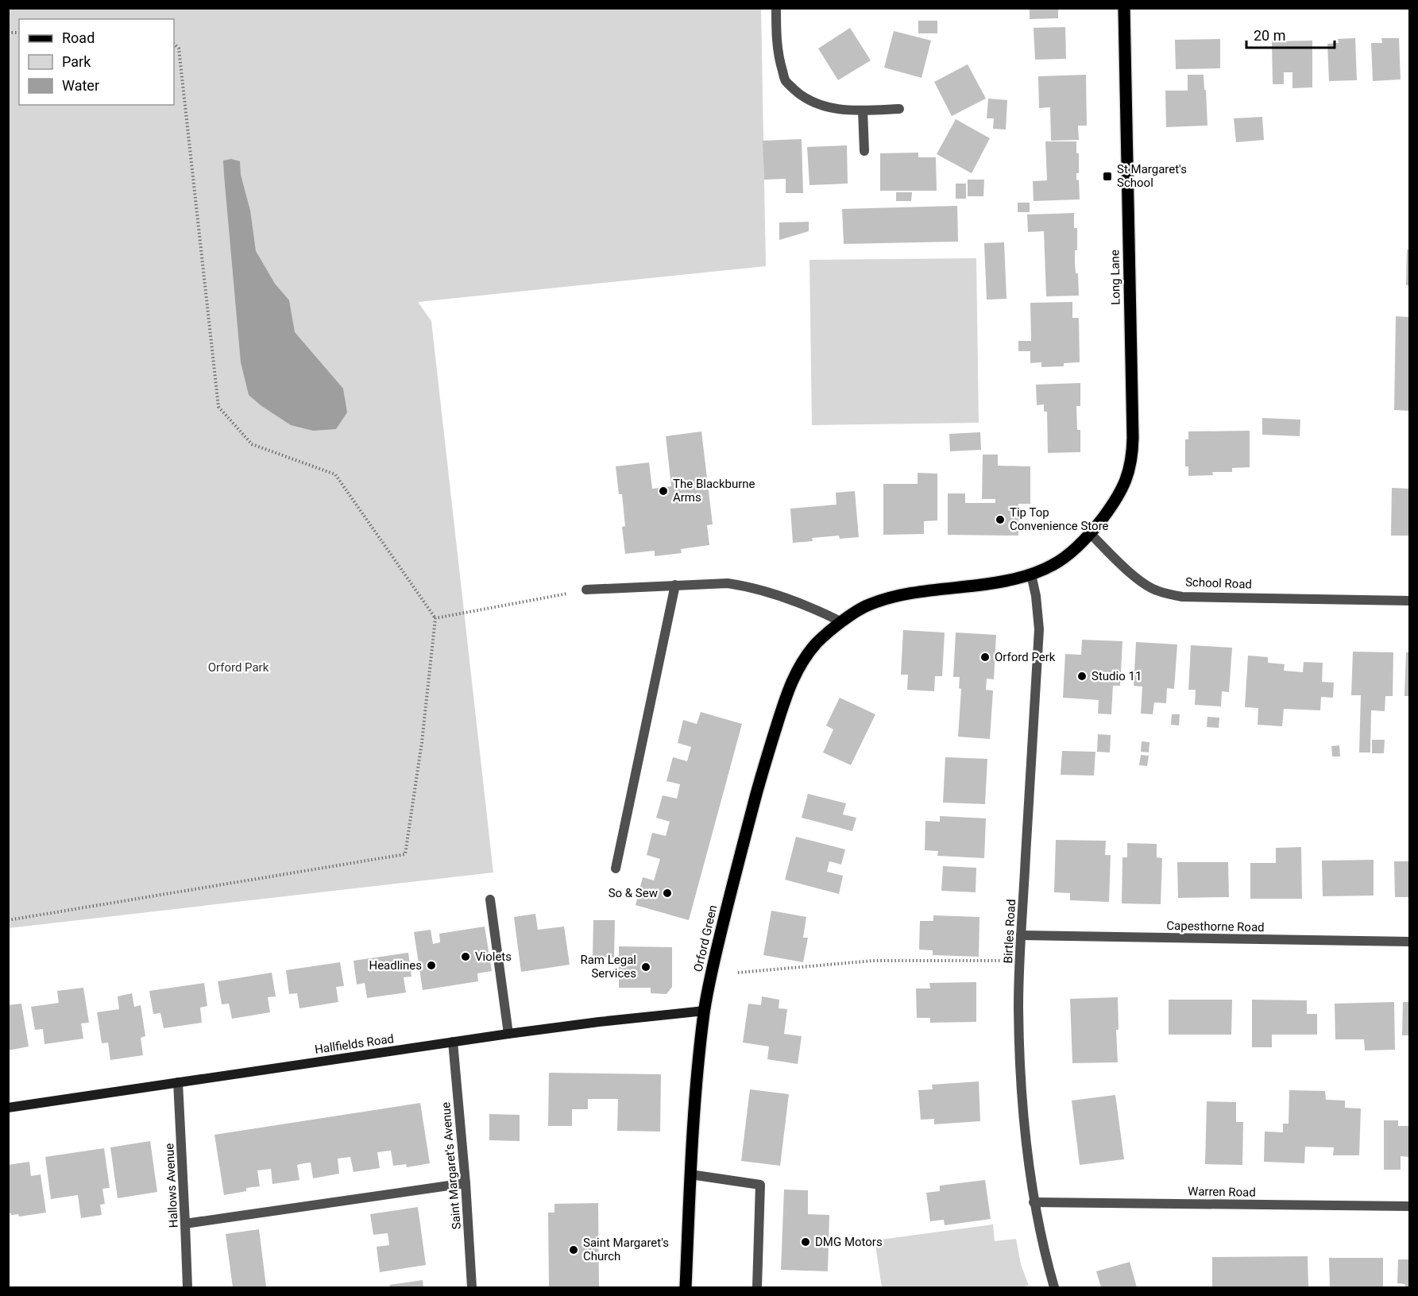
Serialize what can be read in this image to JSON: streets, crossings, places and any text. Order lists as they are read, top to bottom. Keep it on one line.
{"streets":{"main road":["Long Lane","Orford Green"],"street":["School Road","Capesthorne Road","Birtles Road","Hallfields Road","Saint Margaret's Avenue","Hallows Avenue","Warren Road"]},"crossings":[["Long Lane","School Road"],["Capesthorne Road","Birtles Road"],["Birtles Road","Warren Road"],["Orford Green","Hallfields Road"],["Hallfields Road","Saint Margaret's Avenue"],["Hallfields Road","Hallows Avenue"]],"parks":["Orford Park"],"places":{"transit":["St Margaret's School"],"other":["The Blackburne Arms","Tip Top Convenience Store","Orford Perk","Studio 11","So & Sew","Violets","Headlines","Ram Legal Services","DMG Motors","Saint Margaret's Church"]},"legend":["Road","Park","Water"],"scale_bar":"20 m"}
